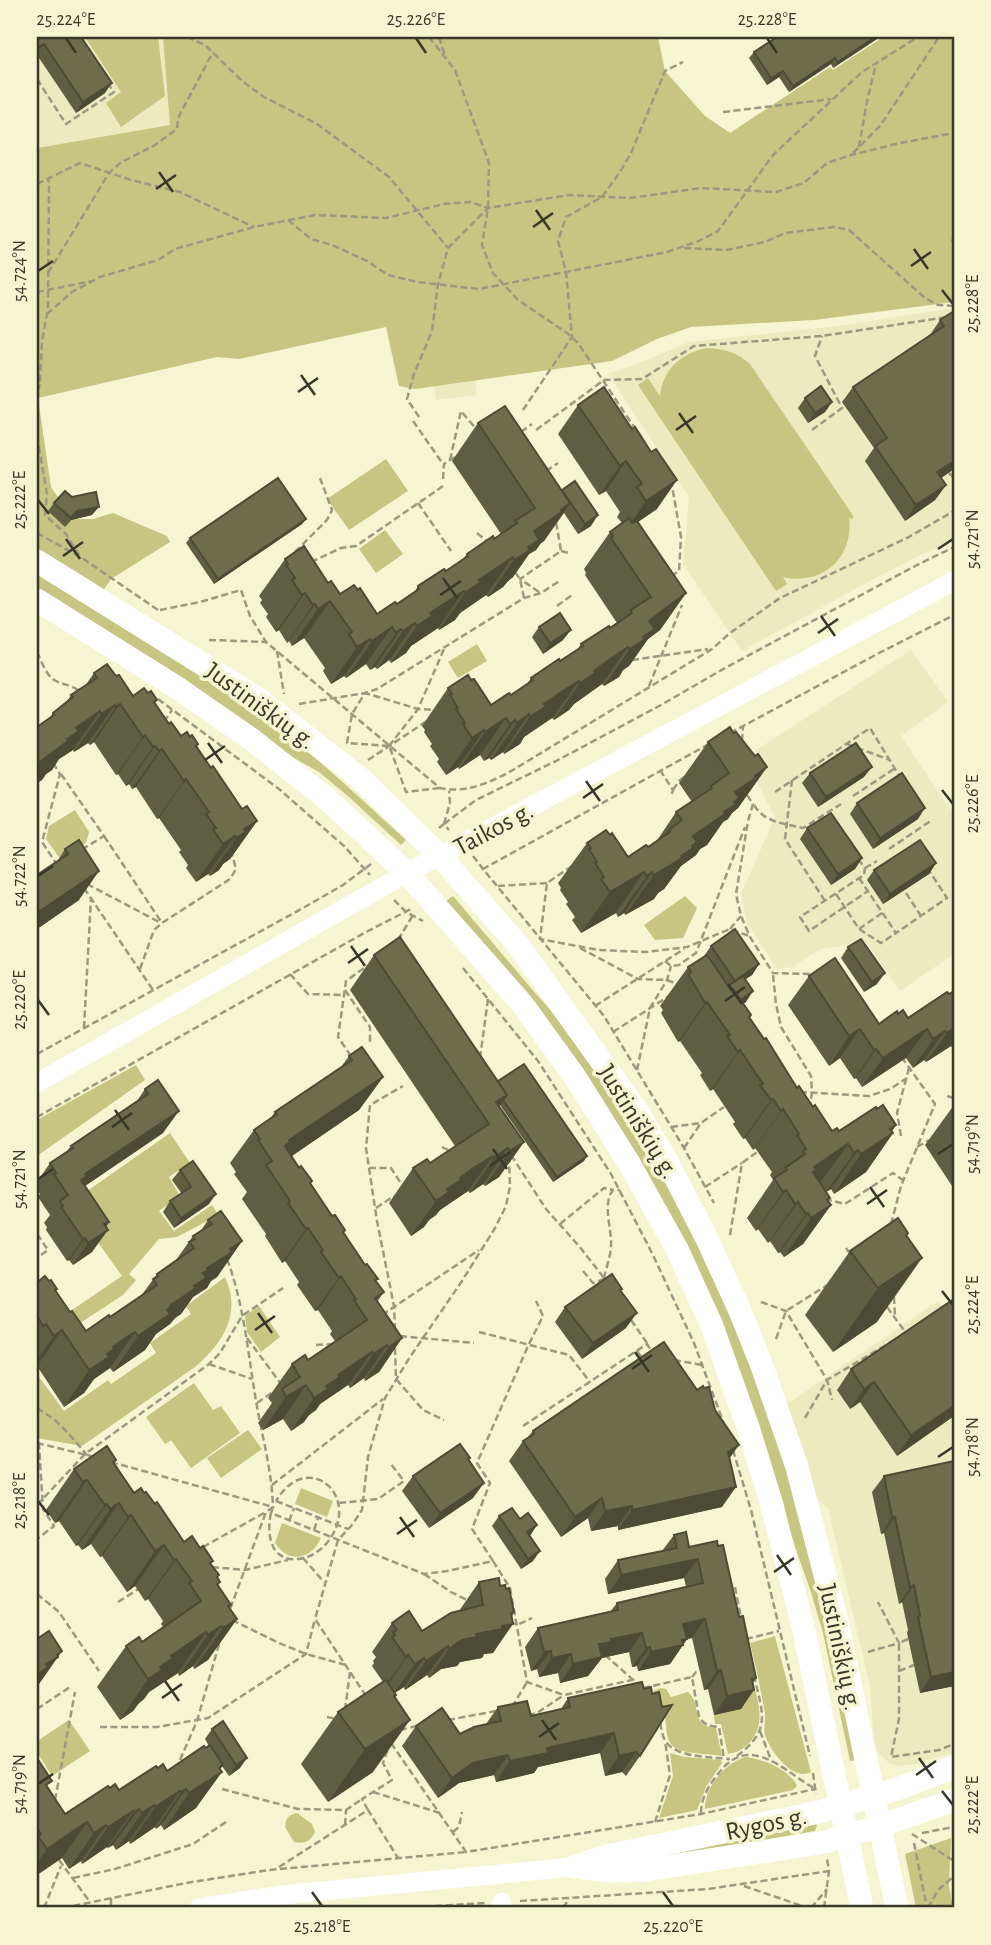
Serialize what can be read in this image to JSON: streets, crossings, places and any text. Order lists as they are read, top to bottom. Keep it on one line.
{"streets":{"main road":["Justiniškių g.","Rygos g."],"street":["Taikos g."]},"crossings":[["Justiniškių g.","Taikos g."],["Justiniškių g.","Rygos g."]],"coordinates":["25.224°E","25.226°E","25.228°E","54.724°N","25.222°E","54.721°N","54.722°N","25.220°E","54.719°N","54.718°N","25.218°E"]}
